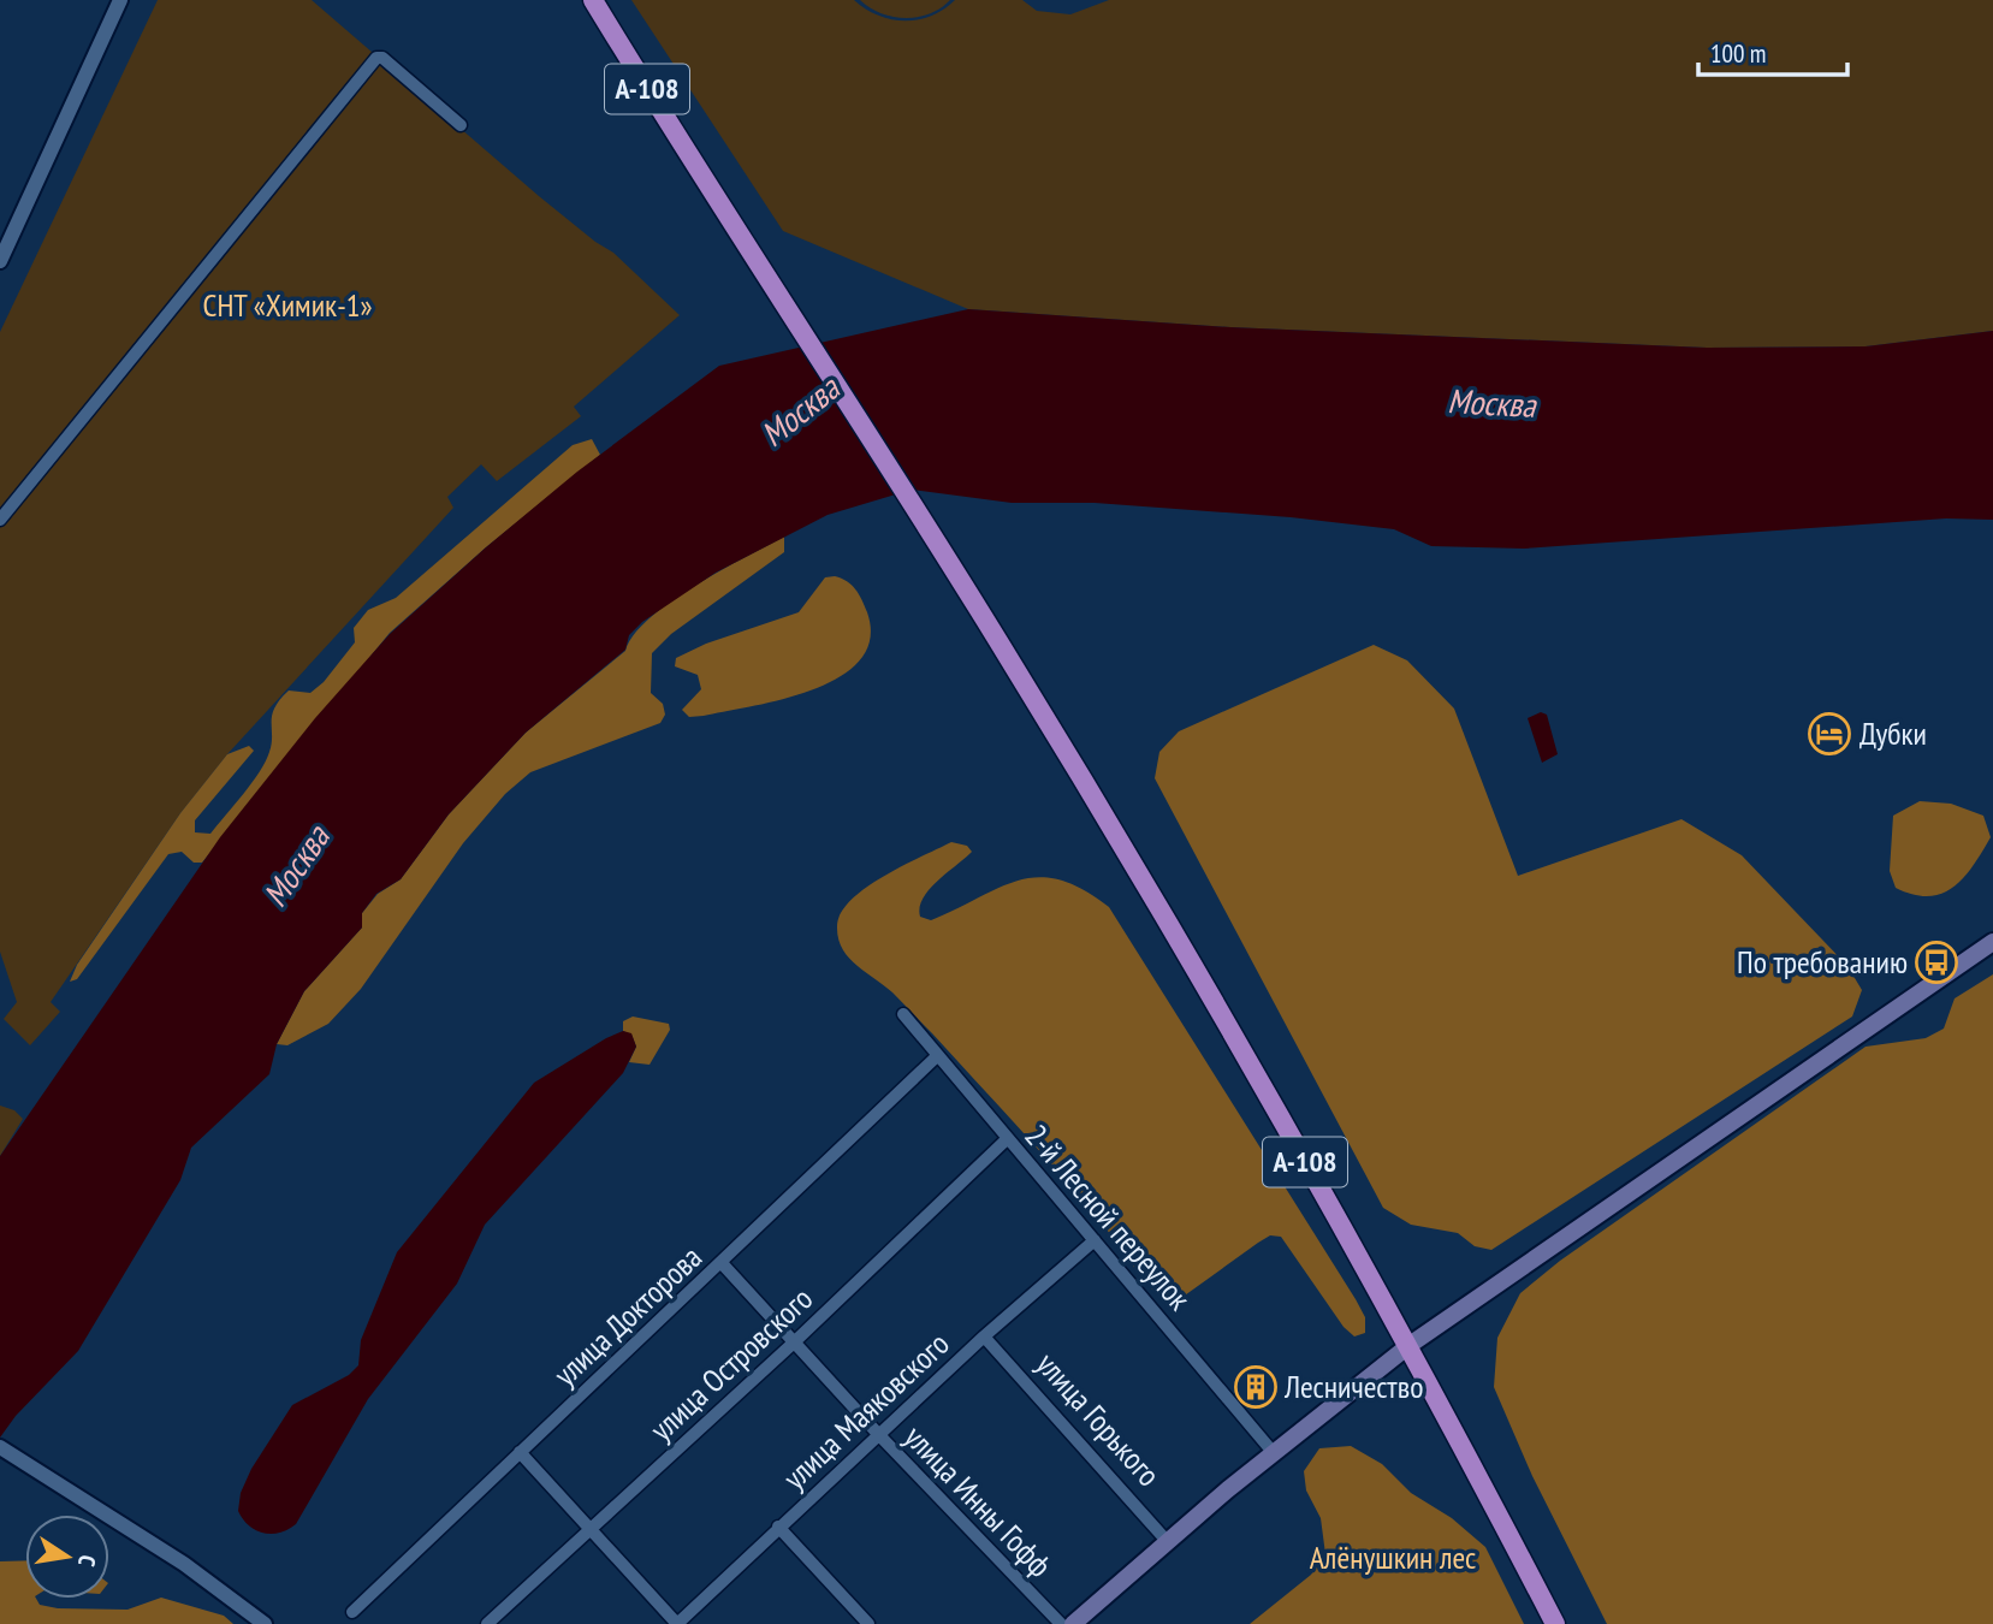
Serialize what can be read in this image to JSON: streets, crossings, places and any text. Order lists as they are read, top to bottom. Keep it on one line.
{"streets":{"highway":["А-108"],"street":["2-й Лесной переулок","улица Докторова","улица Островского","улица Маяковского","улица Горького","улица Инны Гофф"]},"crossings":[["2-й Лесной переулок","улица Докторова"],["2-й Лесной переулок","улица Островского"],["2-й Лесной переулок","улица Маяковского"],["улица Докторова","улица Инны Гофф"],["улица Островского","улица Инны Гофф"],["улица Маяковского","улица Горького"],["улица Маяковского","улица Инны Гофф"]],"water":["Москва"],"parks":["СНТ «Химик-1»","Алёнушкин лес"],"places":{"hotel":["Дубки"],"bus stop":["По требованию"],"building":["Лесничество"]},"scale_bar":"100 m","north":"right"}
